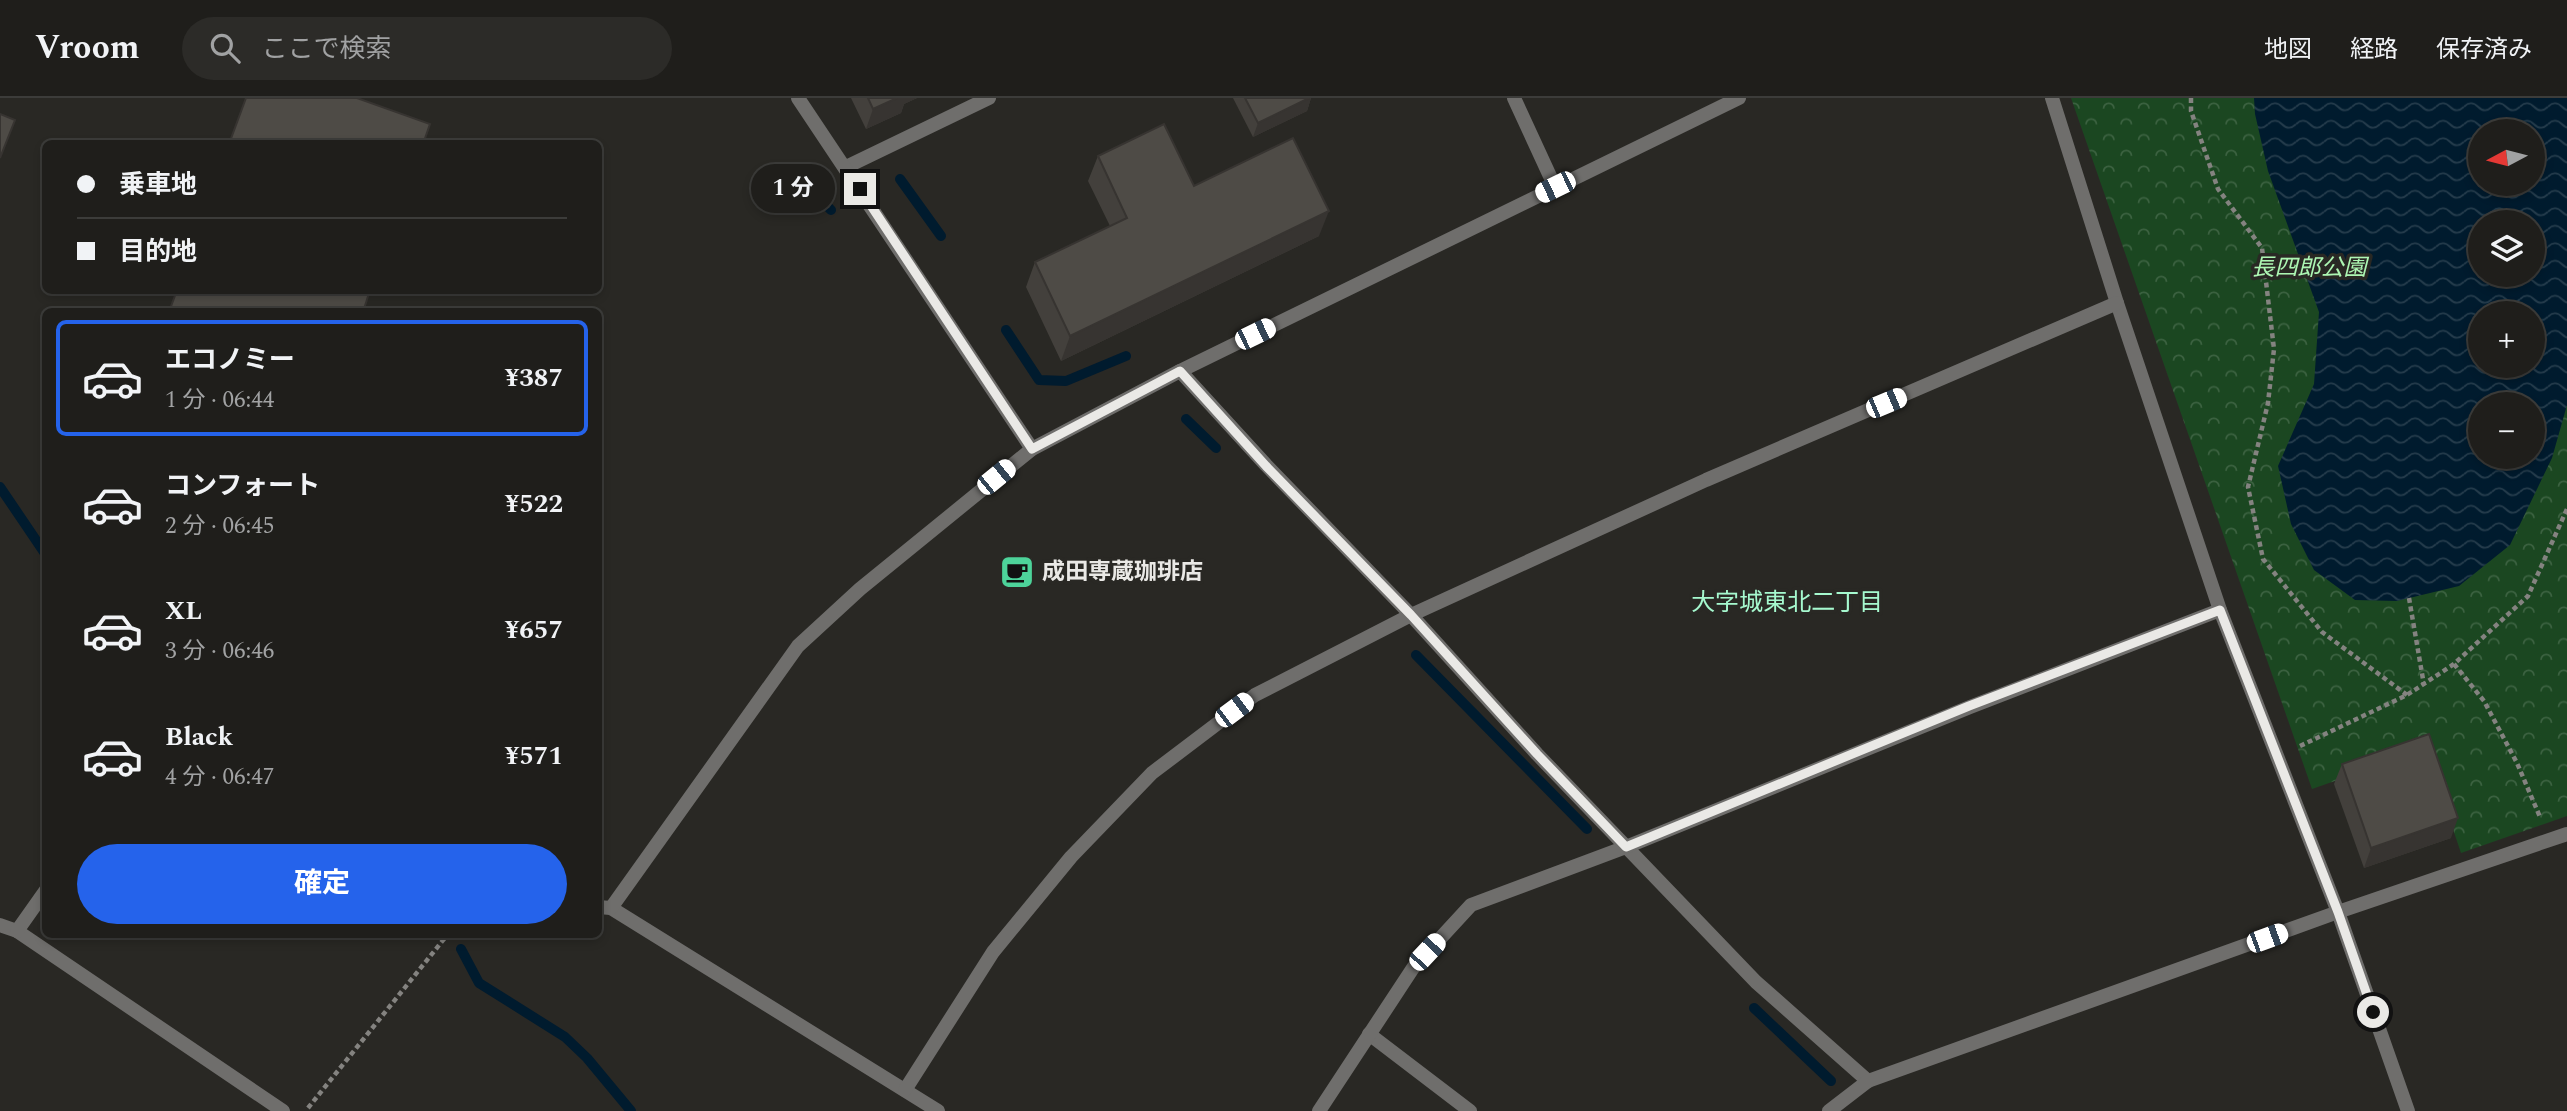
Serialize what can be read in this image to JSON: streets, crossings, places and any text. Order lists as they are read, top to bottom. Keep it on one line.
{"districts":["大字城東北二丁目"],"parks":["長四郎公園"],"places":{"cafe":["成田専蔵珈琲店"]},"north":"left","page":{"header":"Vroom","search":"ここで検索","nav":["地図","経路","保存済み"],"map_buttons":["+","−"],"banner":["乗車地","目的地"],"bubble":"1 分","list":[{"name":"エコノミー","note":"1 分 · 06:44","value":"¥387"},{"name":"コンフォート","note":"2 分 · 06:45","value":"¥522"},{"name":"XL","note":"3 分 · 06:46","value":"¥657"},{"name":"Black","note":"4 分 · 06:47","value":"¥571"}],"buttons":"確定"}}
